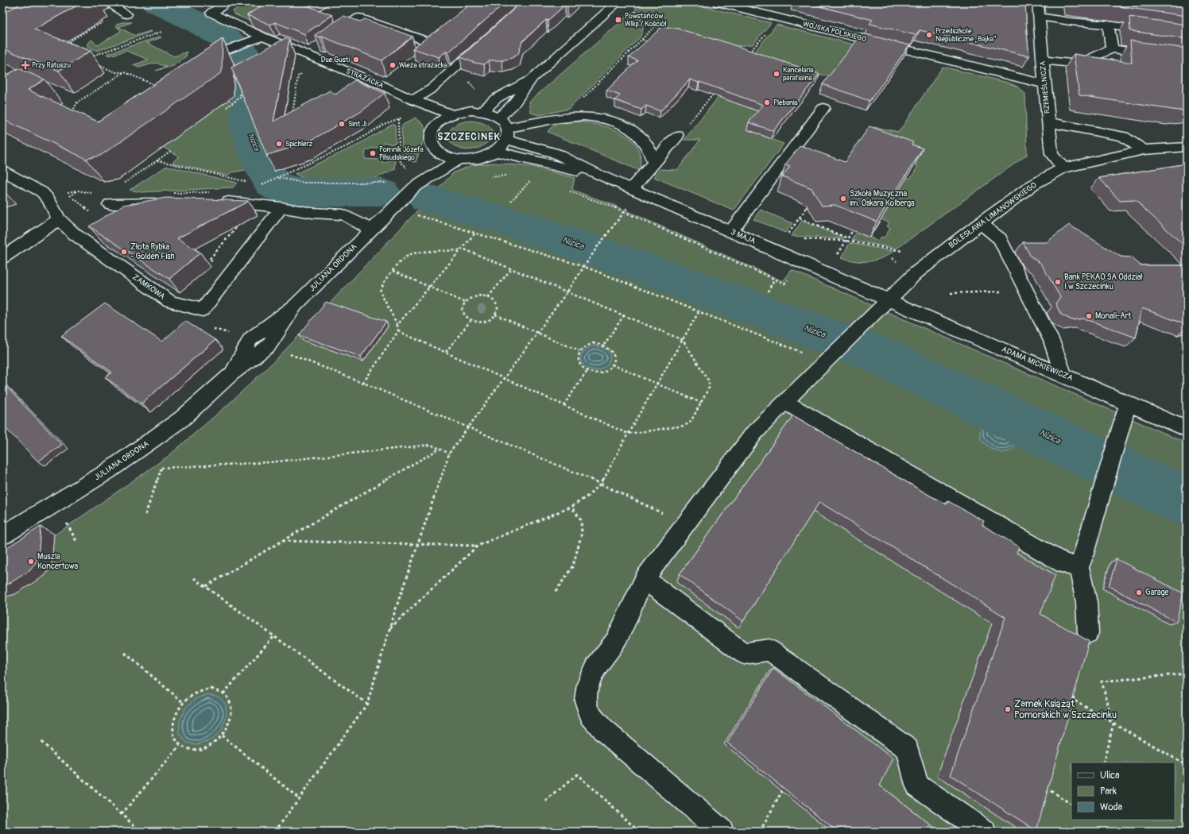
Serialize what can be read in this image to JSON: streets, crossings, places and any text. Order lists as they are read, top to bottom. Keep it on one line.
{"streets":{"street":["WOJSKA POLSKIEGO","STRAŻACKA","RZEMIEŚLNICZA","BOLESŁAWA LIMANOWSKIEGO","3 MAJA","JULIANA ORDONA","ZAMKOWA","ADAMA MICKIEWICZA"]},"crossings":[["WOJSKA POLSKIEGO","RZEMIEŚLNICZA"],["STRAŻACKA","3 MAJA"],["RZEMIEŚLNICZA","BOLESŁAWA LIMANOWSKIEGO"],["BOLESŁAWA LIMANOWSKIEGO","3 MAJA"],["BOLESŁAWA LIMANOWSKIEGO","ADAMA MICKIEWICZA"],["3 MAJA","ADAMA MICKIEWICZA"]],"districts":["SZCZECINEK"],"water":["Nizica"],"places":{"transit":["Powstańców Wlkp./ Kościół"],"other":["Przedszkole Niepubliczne „Bajka”","Due Gusti","Wieża strażacka","Kancelaria parafialna","Plebania","Sint Ji","Spichlerz","Pomnik Józefa Piłsudskiego","Szkoła Muzyczna im. Oskara Kolberga","Złota Rybka - Golden Fish","Bank PEKAO SA Oddział I w Szczecinku","Monali-Art","Muszla Koncertowa","Garage","Zamek Książąt Pomorskich w Szczecinku"],"health":["Przy Ratuszu"]},"legend":["Ulica","Park","Woda"]}
